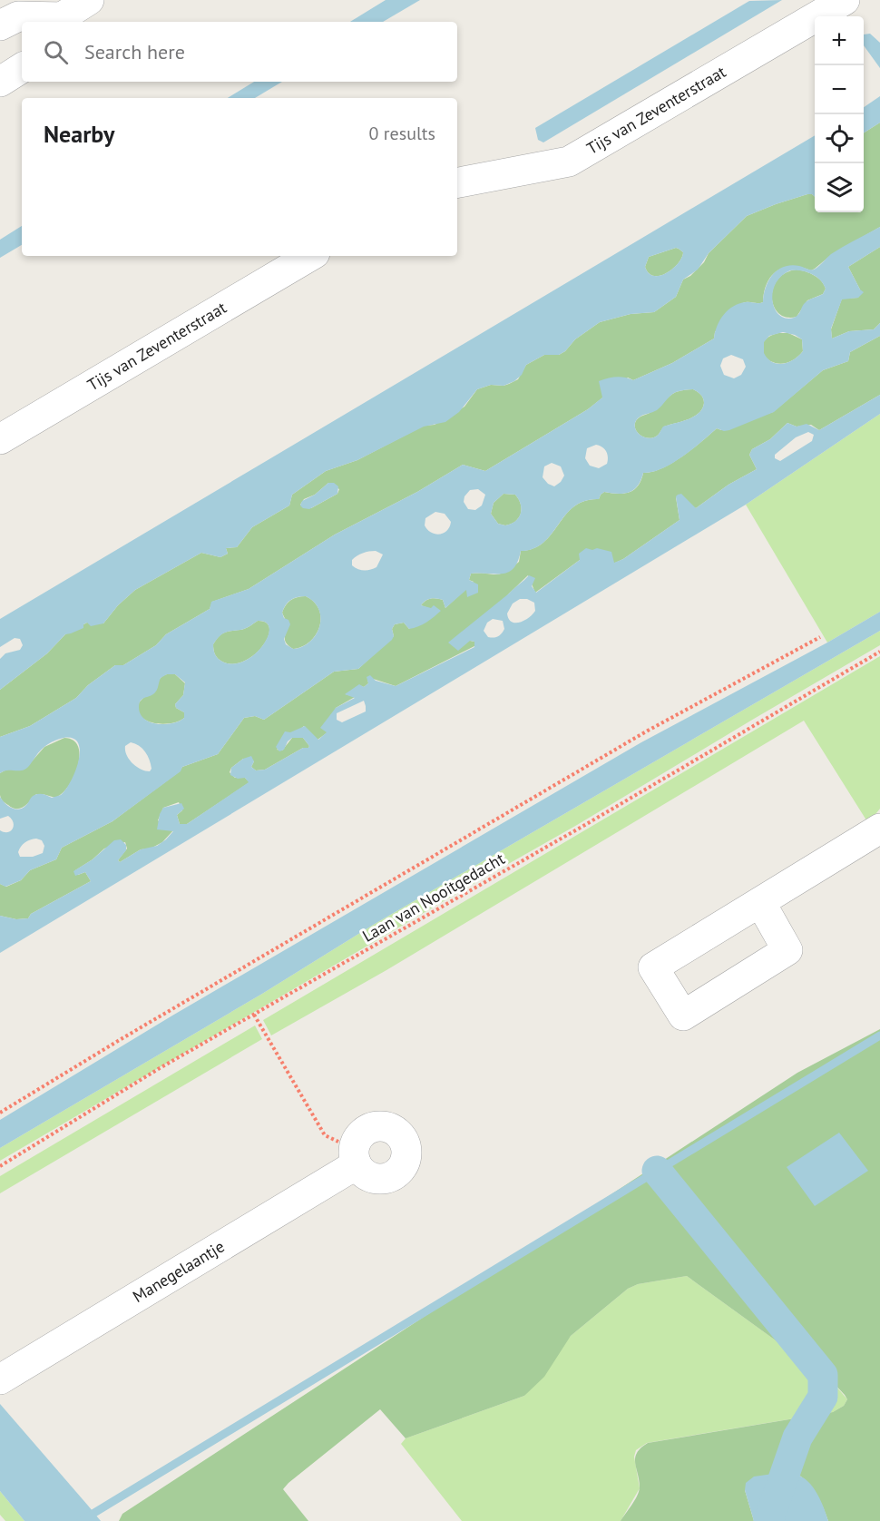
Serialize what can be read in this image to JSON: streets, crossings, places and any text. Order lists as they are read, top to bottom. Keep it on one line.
{"streets":{"street":["Tijs van Zeventerstraat","Manegelaantje"],"path":["Laan van Nooitgedacht"]},"page":{"map_buttons":["+","−"],"search":"Search here","heading":["Nearby","0 results"]}}
